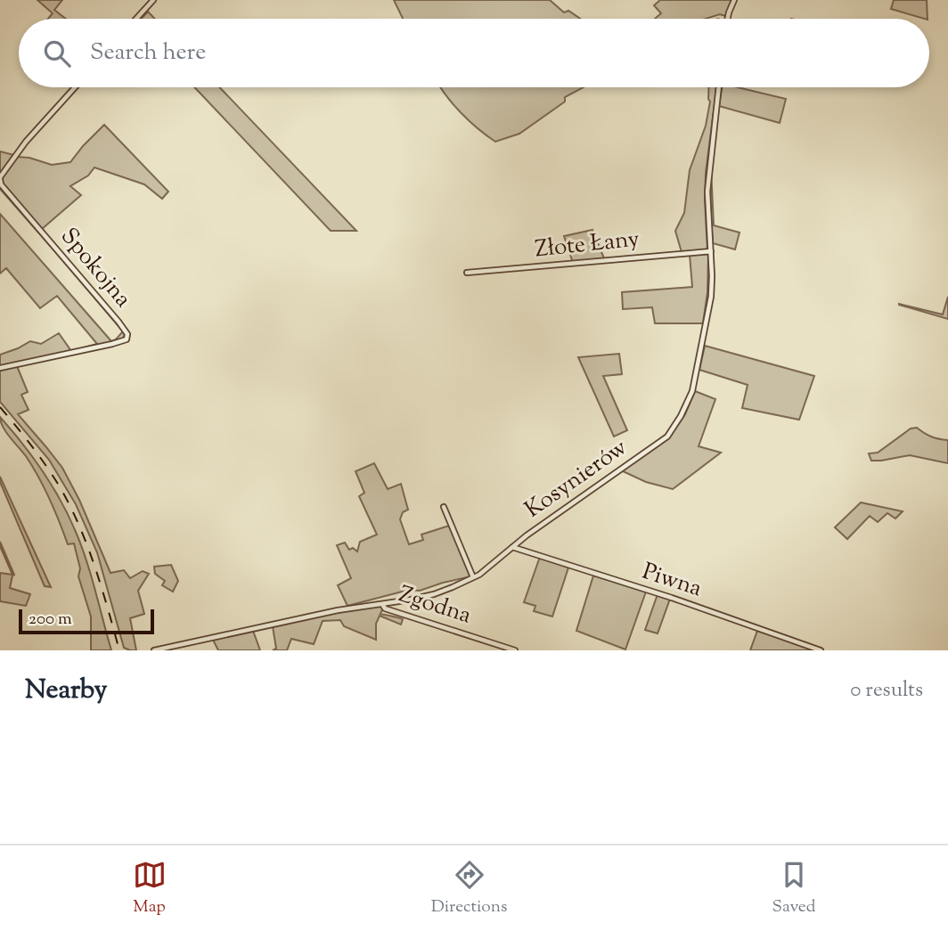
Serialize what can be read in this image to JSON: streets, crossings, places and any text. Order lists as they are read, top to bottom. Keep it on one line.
{"streets":{"street":["Złote Łany","Spokojna","Kosynierów","Piwna","Zgodna"]},"crossings":[["Złote Łany","Kosynierów"],["Kosynierów","Piwna"],["Kosynierów","Zgodna"]],"scale_bar":"200 m","page":{"search":"Search here","scale":"200 m","heading":["Nearby","0 results"],"nav":["Map","Directions","Saved"]}}
